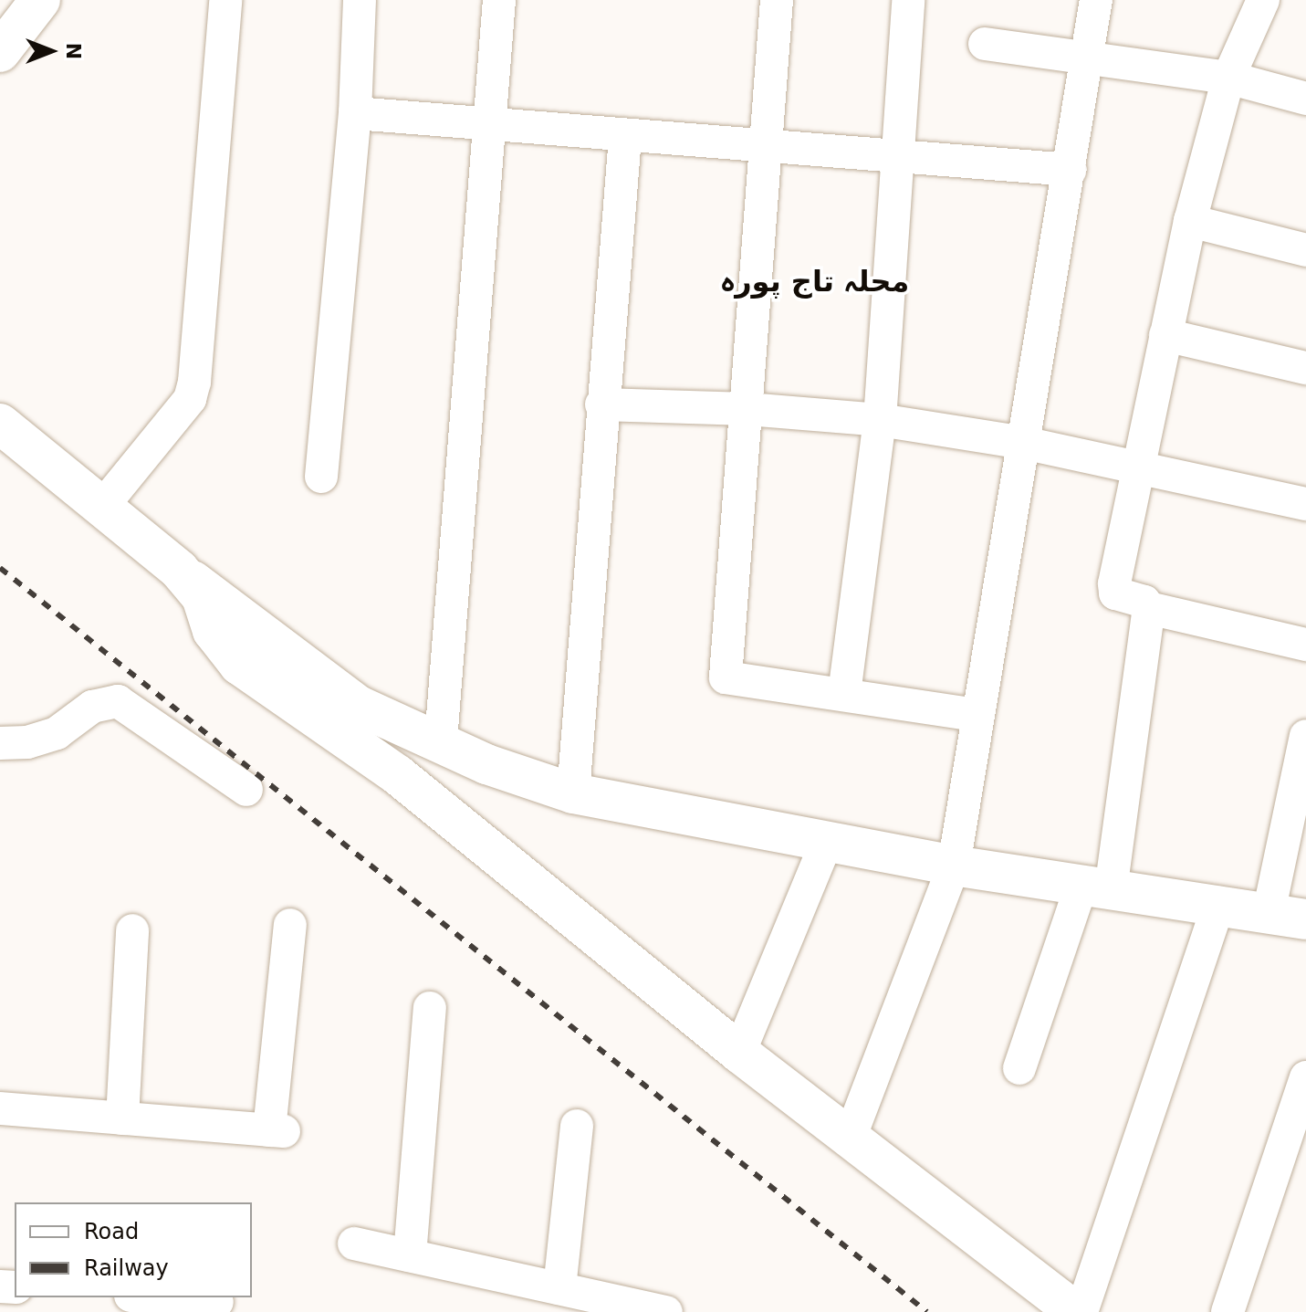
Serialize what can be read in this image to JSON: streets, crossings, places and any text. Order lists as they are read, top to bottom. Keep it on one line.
{"districts":["محلہ تاج پورہ"],"legend":["Road","Railway"],"north":"right"}
